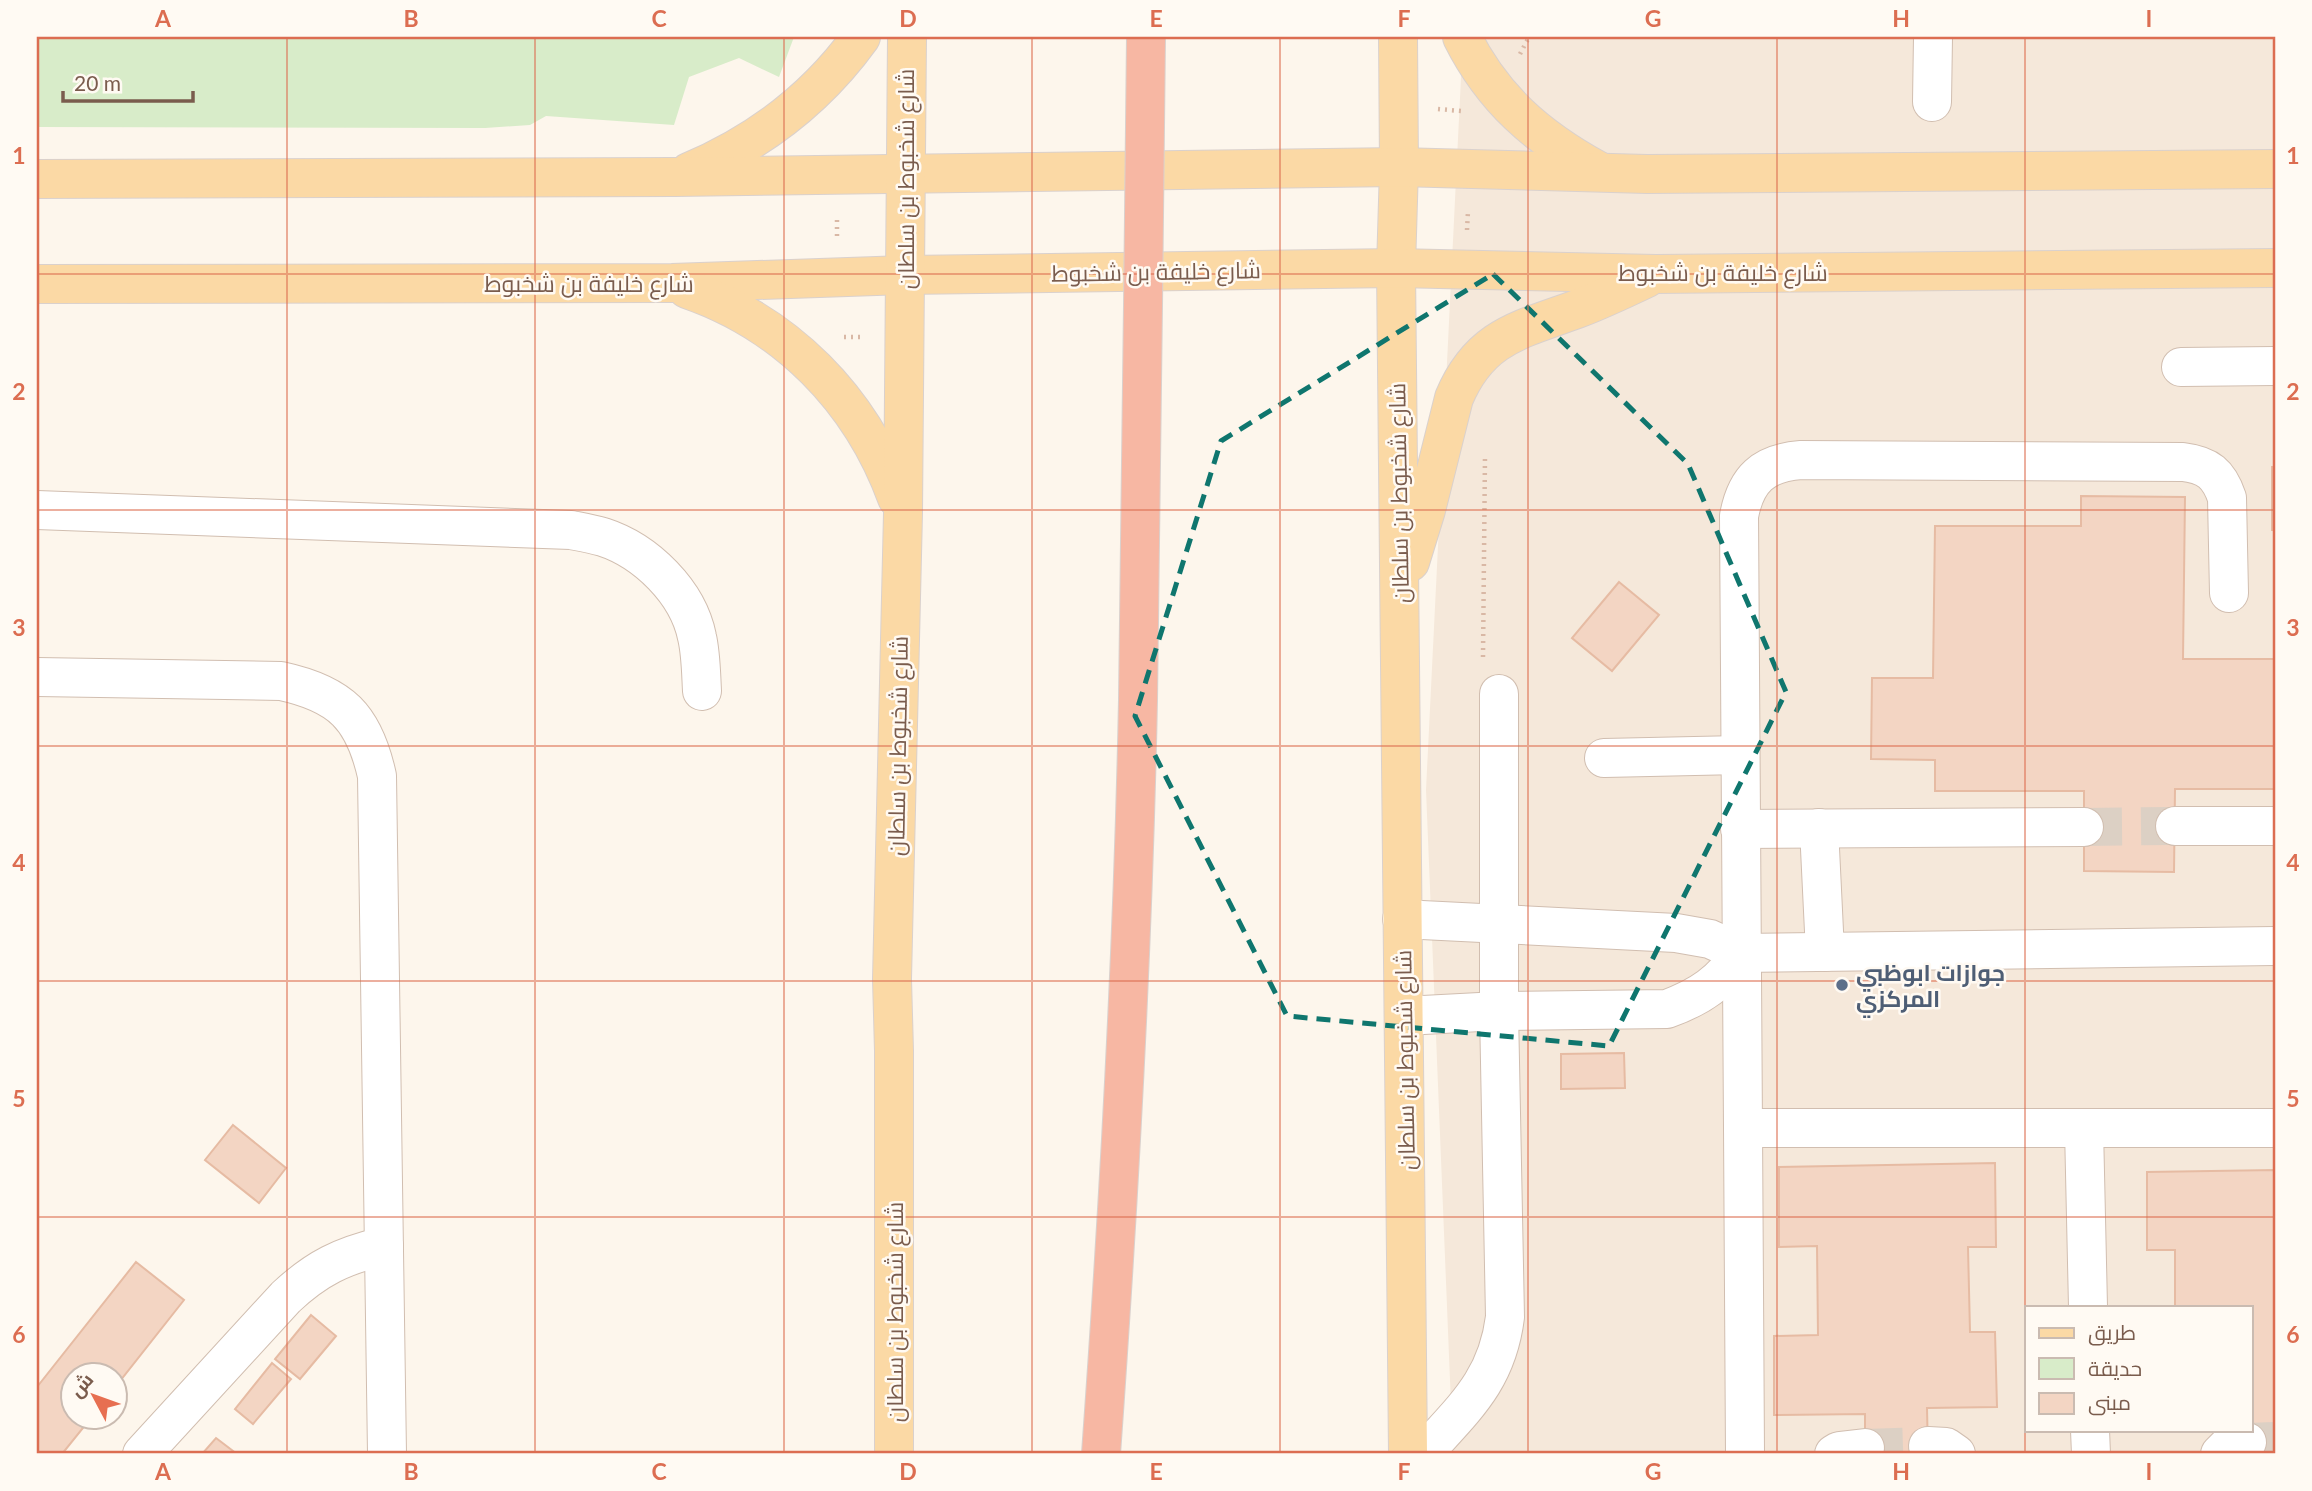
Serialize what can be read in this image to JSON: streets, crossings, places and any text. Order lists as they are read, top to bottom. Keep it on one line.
{"streets":{"main road":["شارع شخبوط بن سلطان","شارع خليفة بن شخبوط"]},"crossings":[["شارع شخبوط بن سلطان","شارع خليفة بن شخبوط"]],"places":["جوازات ابوظبي المركزي"],"legend":["طريق","حديقة","مبنى"],"scale_bar":"20 m","north":"top left","grid":{"columns":["A","B","C","D","E","F","G","H","I"],"rows":["1","2","3","4","5","6"]}}
